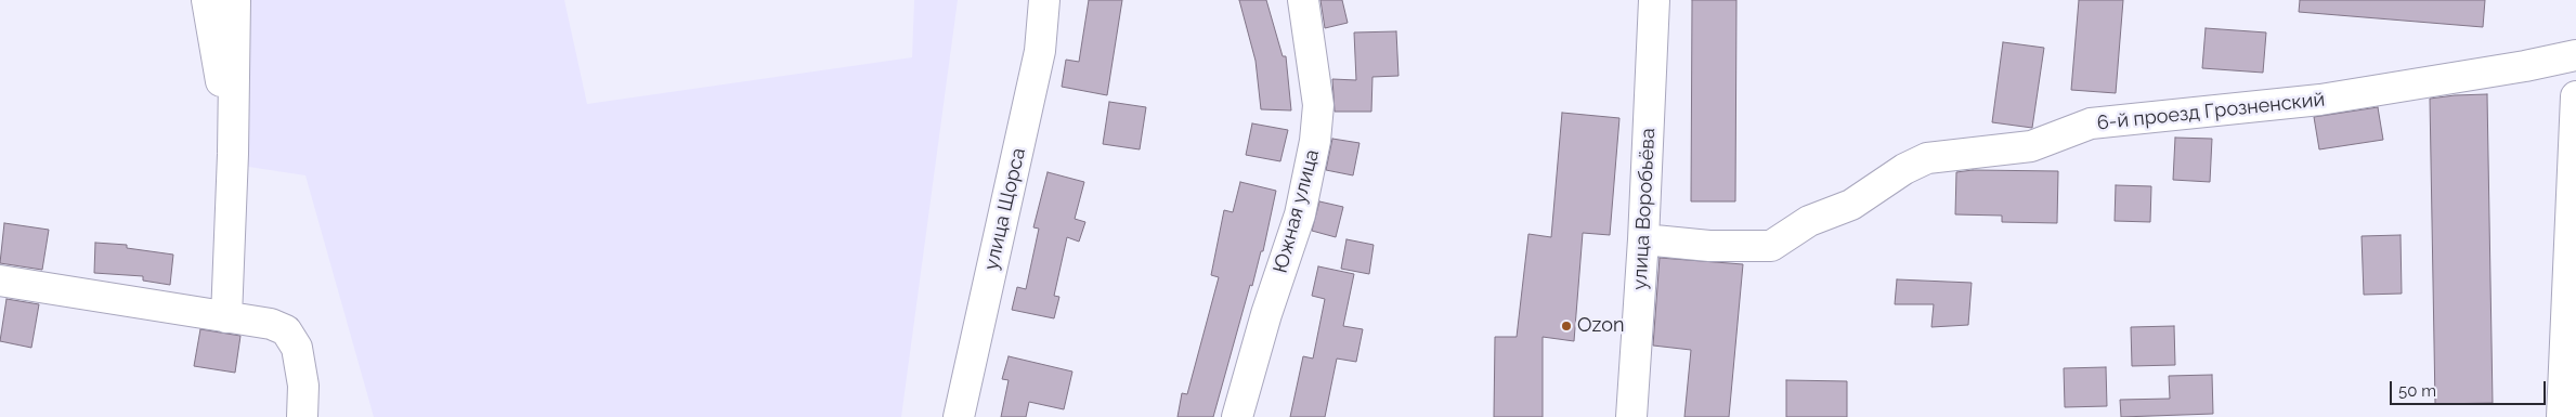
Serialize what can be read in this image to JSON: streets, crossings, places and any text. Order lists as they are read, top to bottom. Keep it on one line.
{"streets":{"street":["6-й проезд Грозненский","улица Щорса","улица Воробьёва","Южная улица"]},"crossings":[["6-й проезд Грозненский","улица Воробьёва"]],"places":["Ozon"],"scale_bar":"50 m"}
